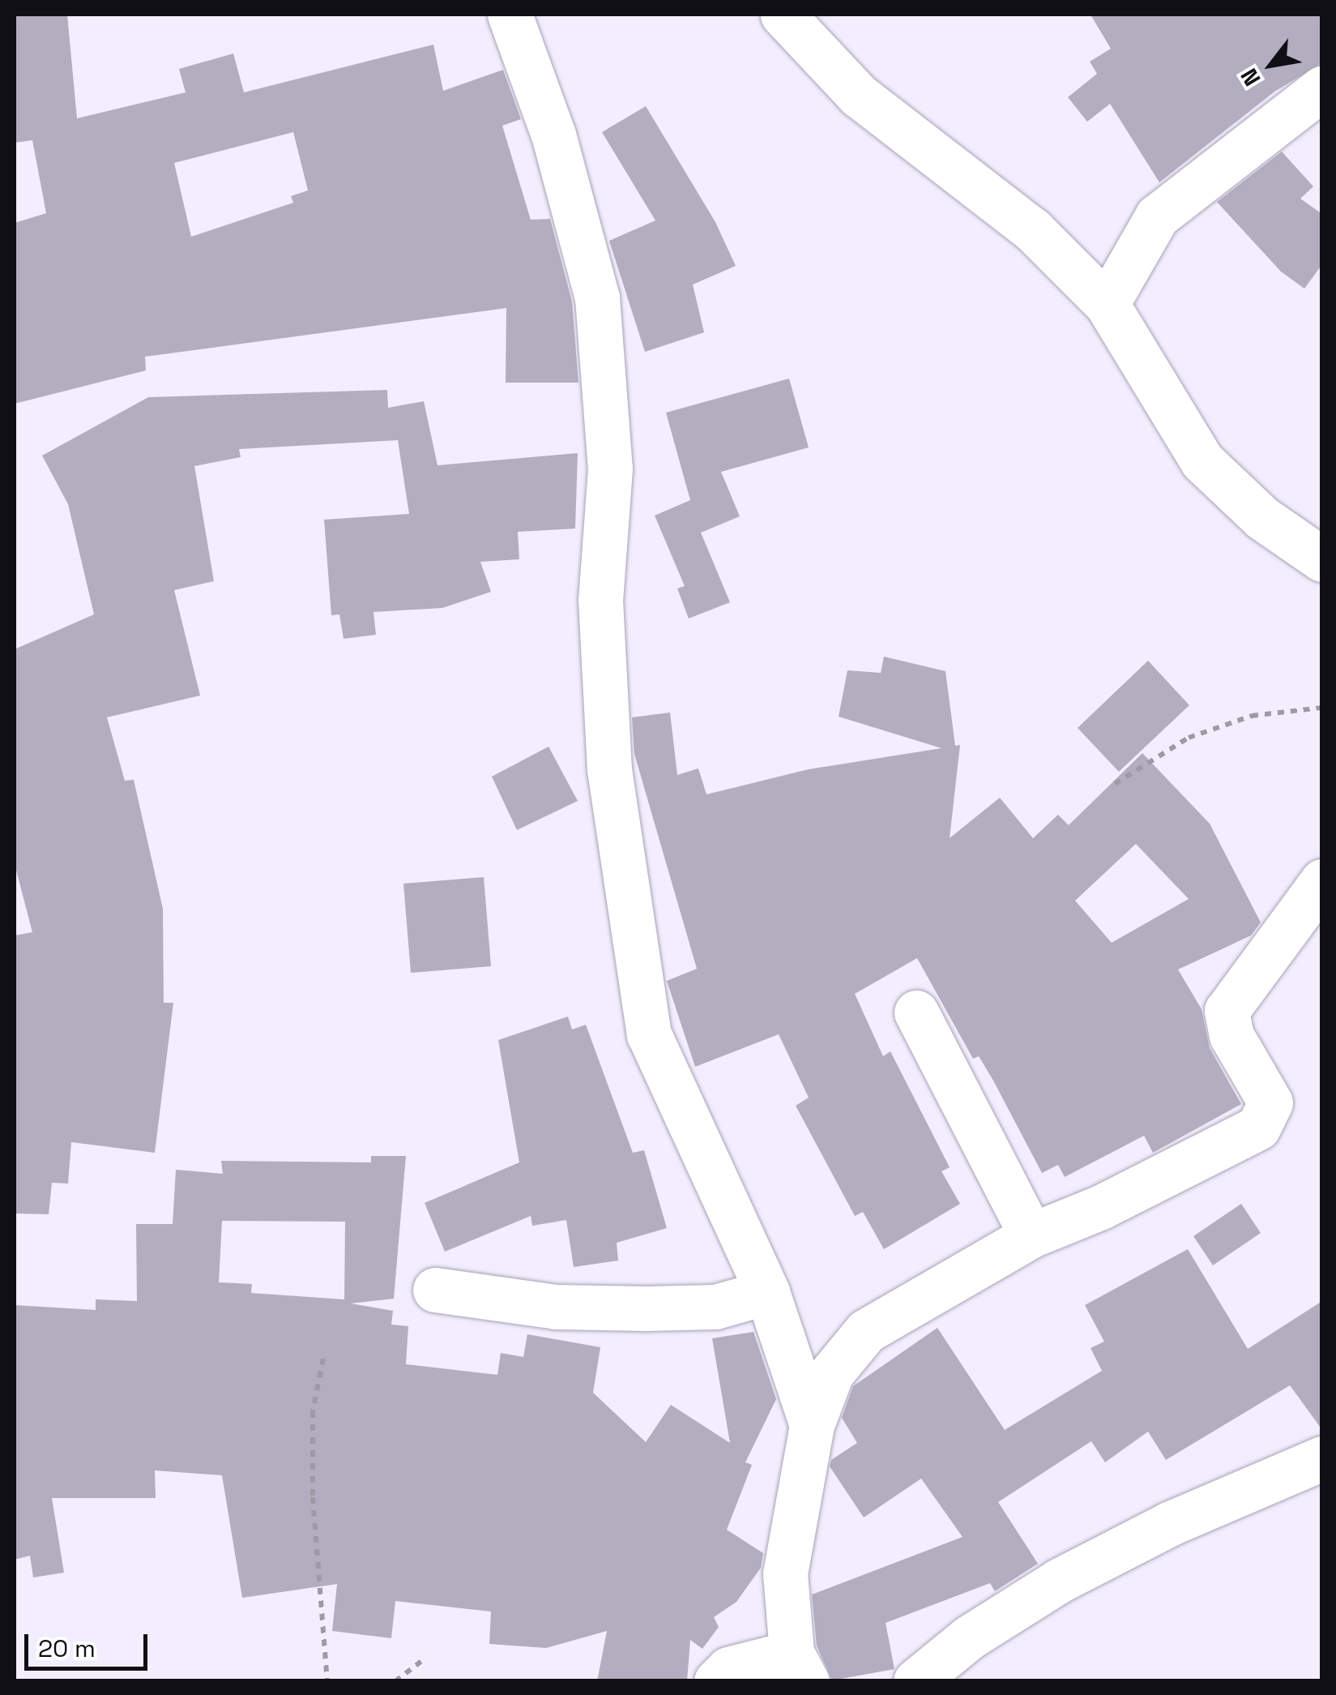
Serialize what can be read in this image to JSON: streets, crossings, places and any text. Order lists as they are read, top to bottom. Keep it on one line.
{"scale_bar":"20 m","north":"bottom left"}
